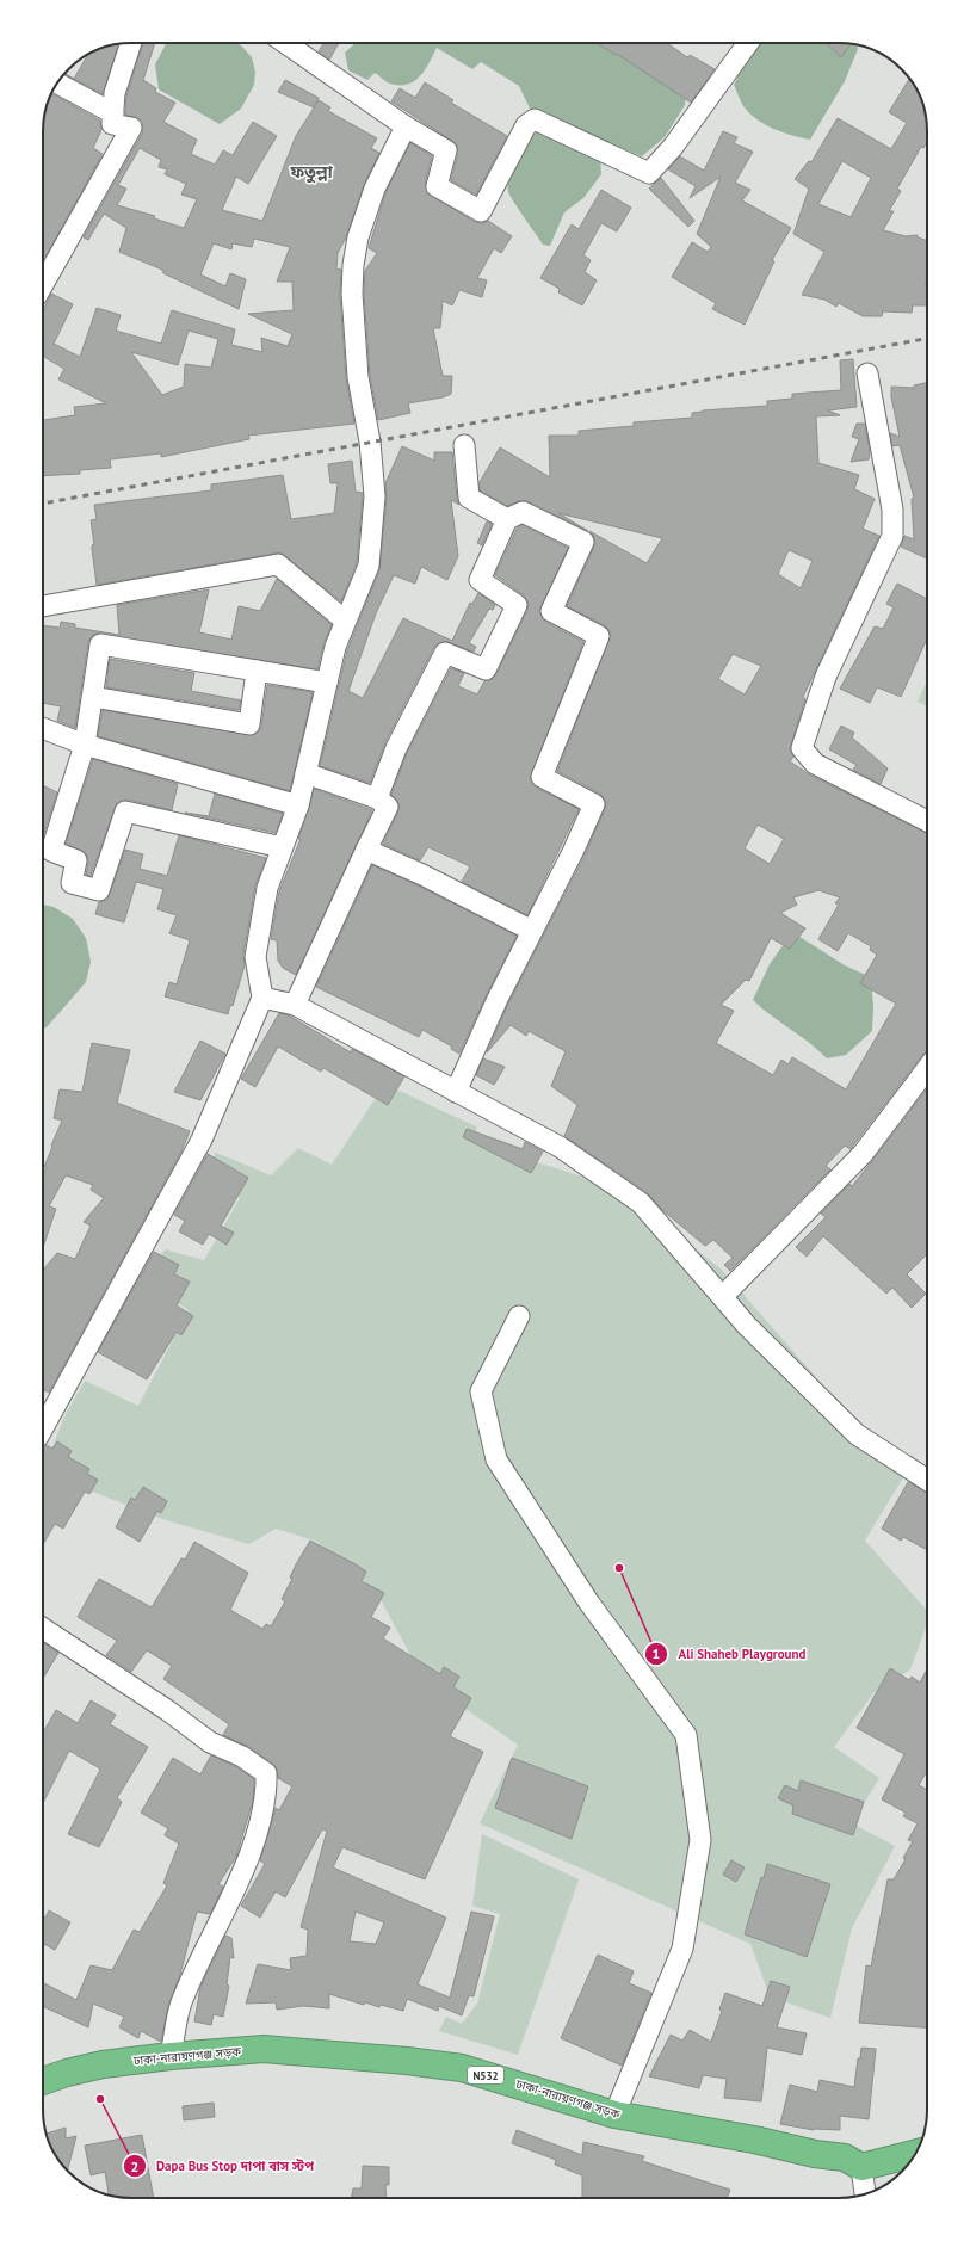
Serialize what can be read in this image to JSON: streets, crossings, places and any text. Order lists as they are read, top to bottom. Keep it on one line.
{"streets":{"highway":["ঢাকা-নারায়ণগঞ্জ সড়ক","N532"]},"districts":["ফতুল্লা"],"places":["Ali Shaheb Playground","Dapa Bus Stop দাপা বাস স্টপ"]}
